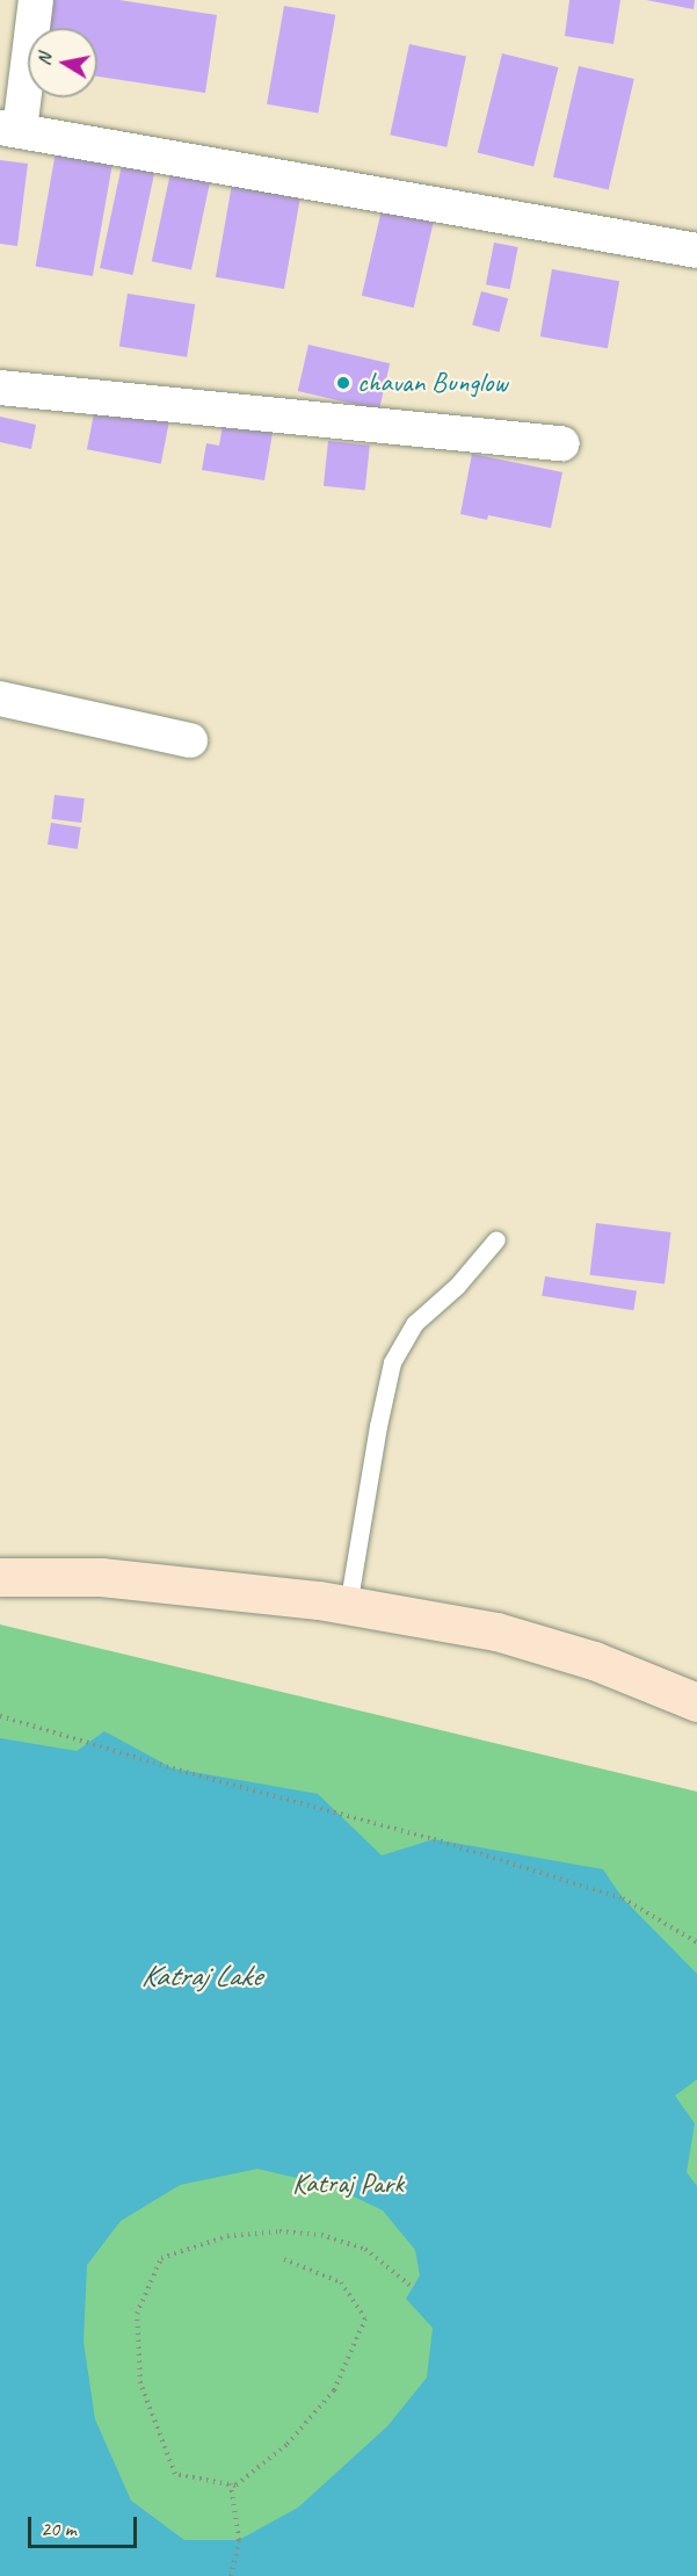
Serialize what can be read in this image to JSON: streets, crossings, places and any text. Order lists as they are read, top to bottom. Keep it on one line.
{"water":["Katraj Lake"],"parks":["Katraj Park"],"places":["chavan Bunglow"],"scale_bar":"20 m","north":"left"}
